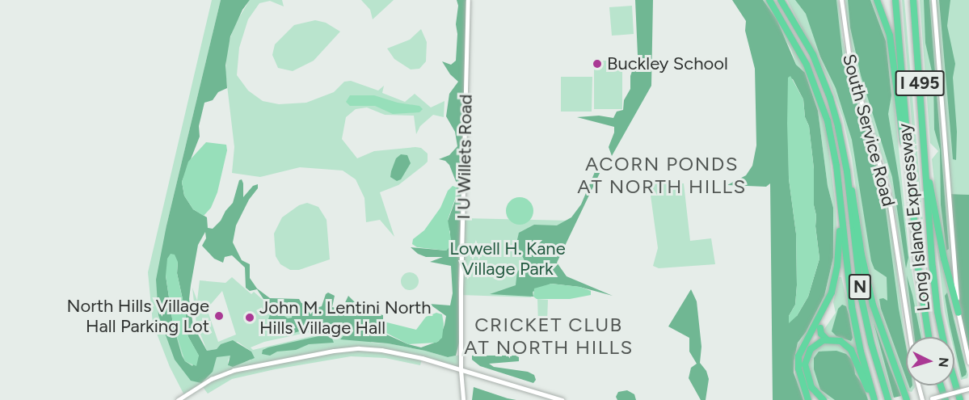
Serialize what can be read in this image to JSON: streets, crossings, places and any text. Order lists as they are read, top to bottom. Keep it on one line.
{"streets":{"highway":["I 495","Long Island Expressway","N"],"main road":["South Service Road","I U Willets Road"]},"districts":["ACORN PONDS AT NORTH HILLS","CRICKET CLUB AT NORTH HILLS"],"parks":["Lowell H. Kane Village Park"],"places":["Buckley School","North Hills Village Hall Parking Lot","John M. Lentini North Hills Village Hall"],"north":"right"}
